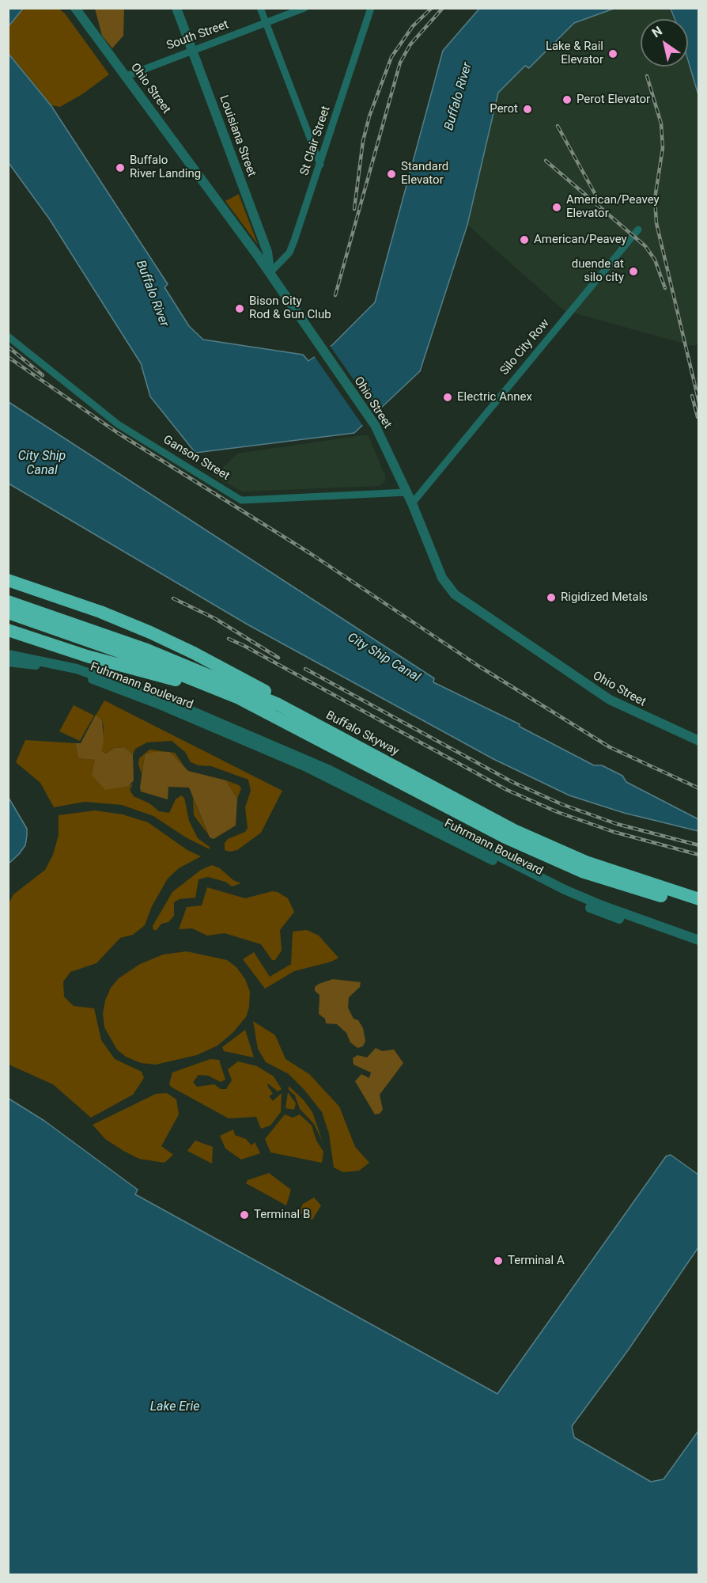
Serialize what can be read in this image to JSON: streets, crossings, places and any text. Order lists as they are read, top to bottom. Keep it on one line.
{"streets":{"highway":["Buffalo Skyway"],"street":["South Street","Ohio Street","Louisiana Street","St Clair Street","Silo City Row","Ganson Street","Fuhrmann Boulevard"]},"crossings":[["South Street","Ohio Street"],["South Street","Louisiana Street"],["Ohio Street","Louisiana Street"],["Ohio Street","St Clair Street"],["Ohio Street","Silo City Row"],["Ohio Street","Ganson Street"],["Louisiana Street","St Clair Street"]],"water":["Buffalo River","City Ship Canal","Lake Erie"],"places":["Lake & Rail Elevator","Perot Elevator","Perot","Buffalo River Landing","Standard Elevator","American/Peavey Elevator","American/Peavey","duende at silo city","Bison City Rod & Gun Club","Electric Annex","Rigidized Metals","Terminal B","Terminal A"],"north":"top left"}
